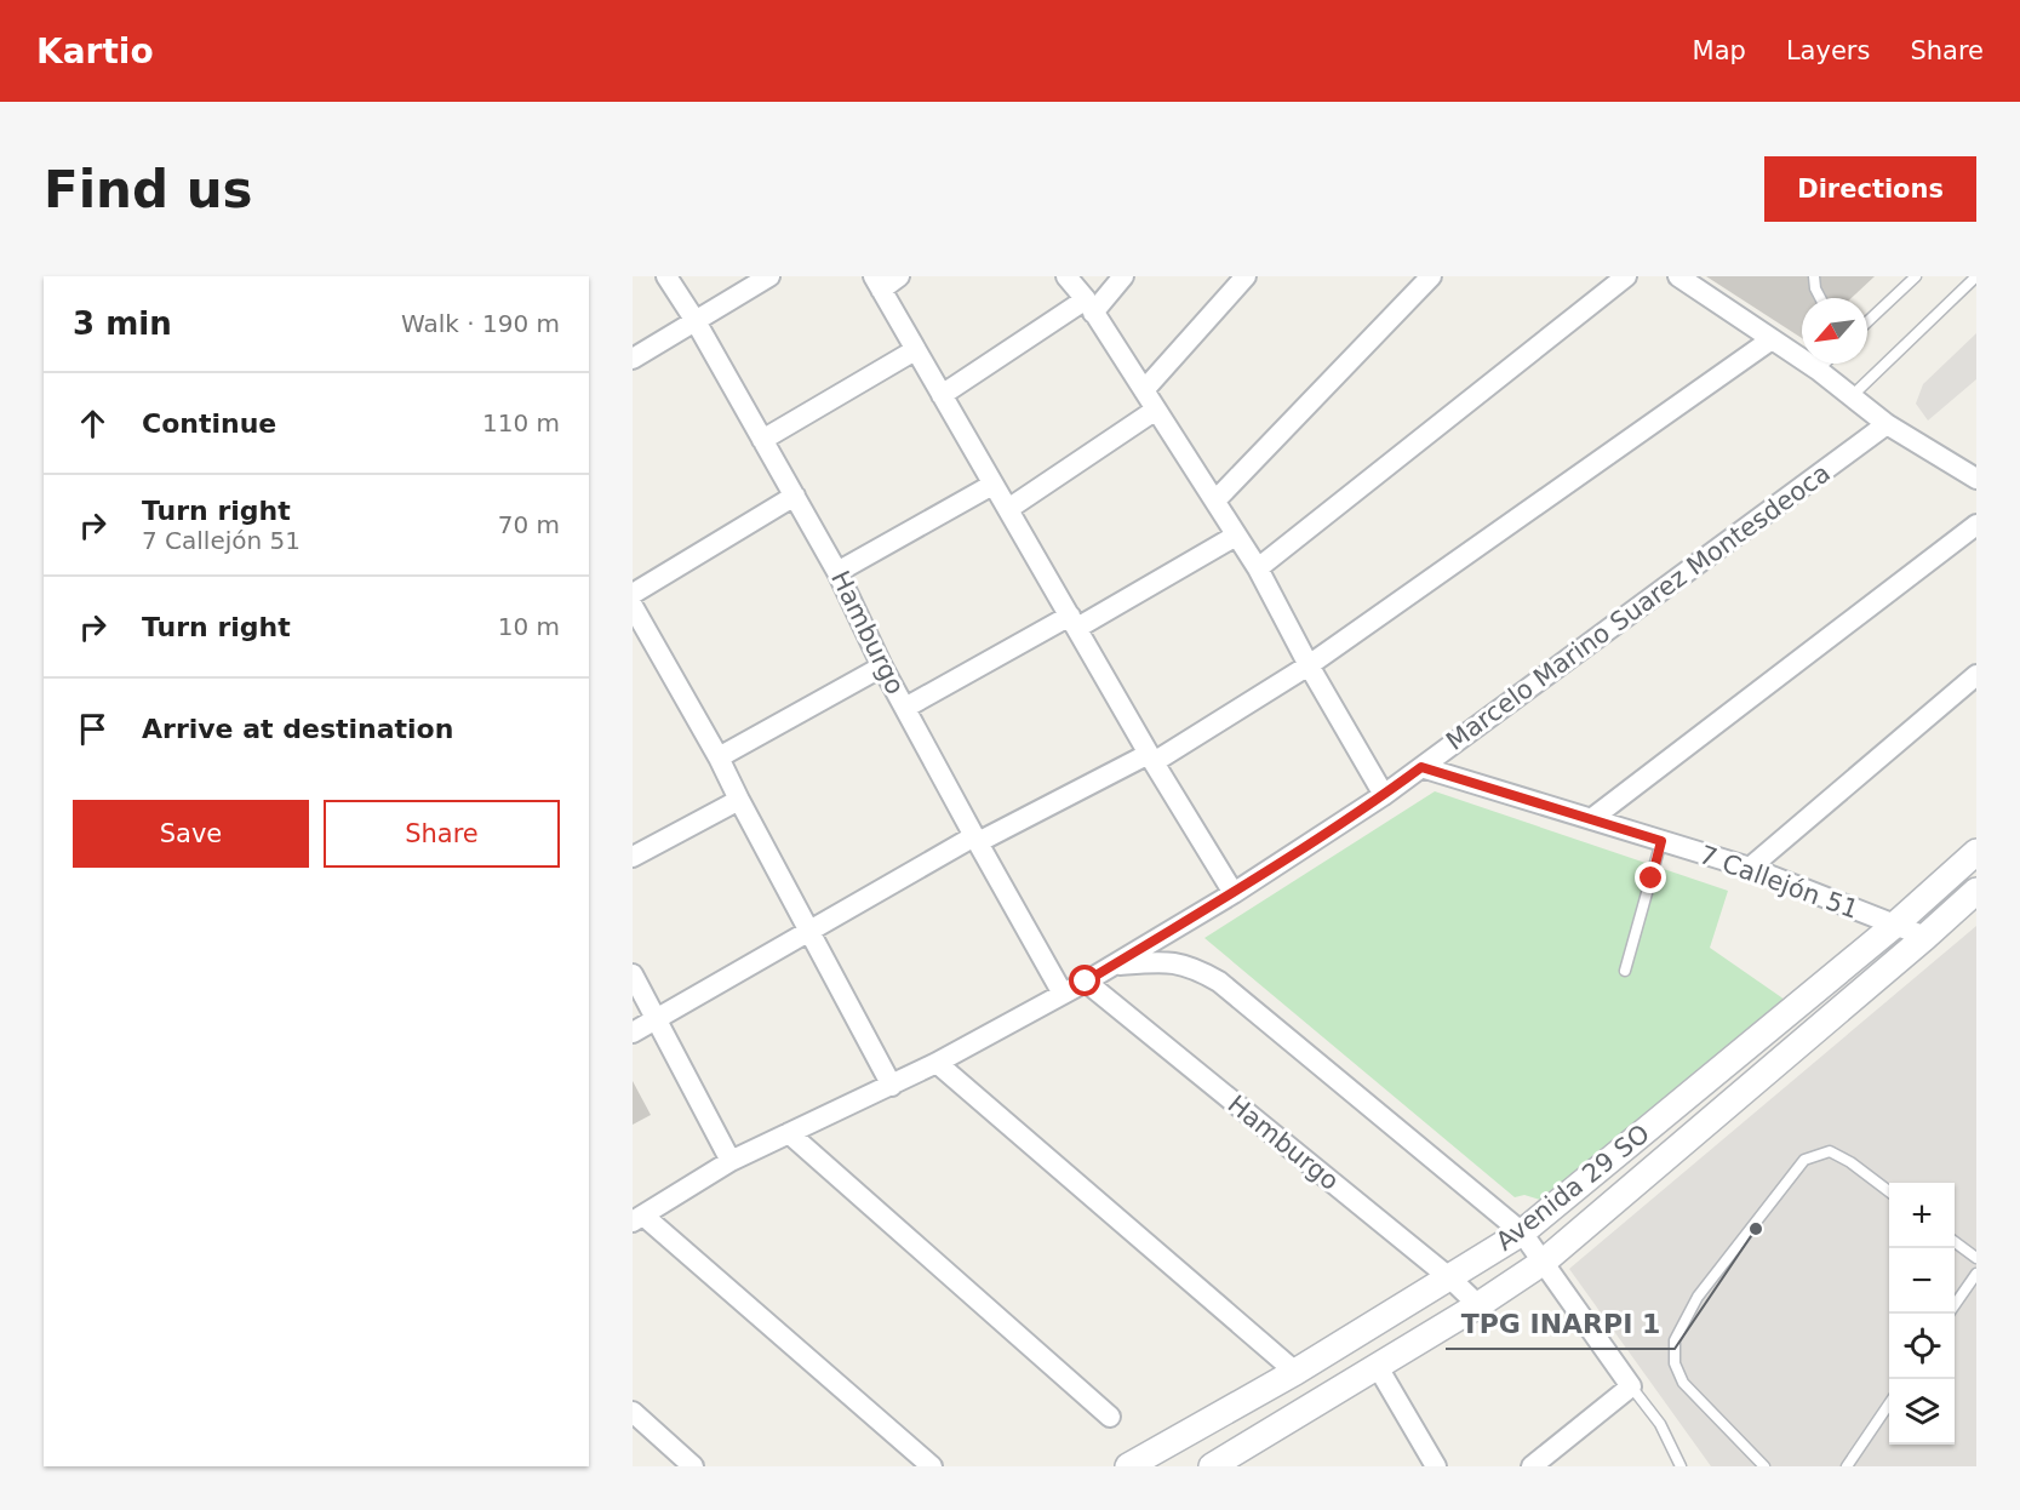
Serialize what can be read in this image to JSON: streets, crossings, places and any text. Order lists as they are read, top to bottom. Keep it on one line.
{"streets":{"street":["Marcelo Marino Suarez Montesdeoca","Hamburgo","7 Callejón 51","Avenida 29 SO"]},"crossings":[["Marcelo Marino Suarez Montesdeoca","Hamburgo"],["Marcelo Marino Suarez Montesdeoca","7 Callejón 51"],["Hamburgo","Avenida 29 SO"],["7 Callejón 51","Avenida 29 SO"]],"places":["TPG INARPI 1"],"north":"bottom left","page":{"header":"Kartio","nav":["Map","Layers","Share"],"buttons":["Directions",["Save","Share"]],"title":"Find us","heading":["3 min","Walk · 190 m"],"list":[["Continue","110 m"],["Turn right","7 Callejón 51","70 m"],["Turn right","10 m"],"Arrive at destination"],"map_buttons":["+","−"]}}
